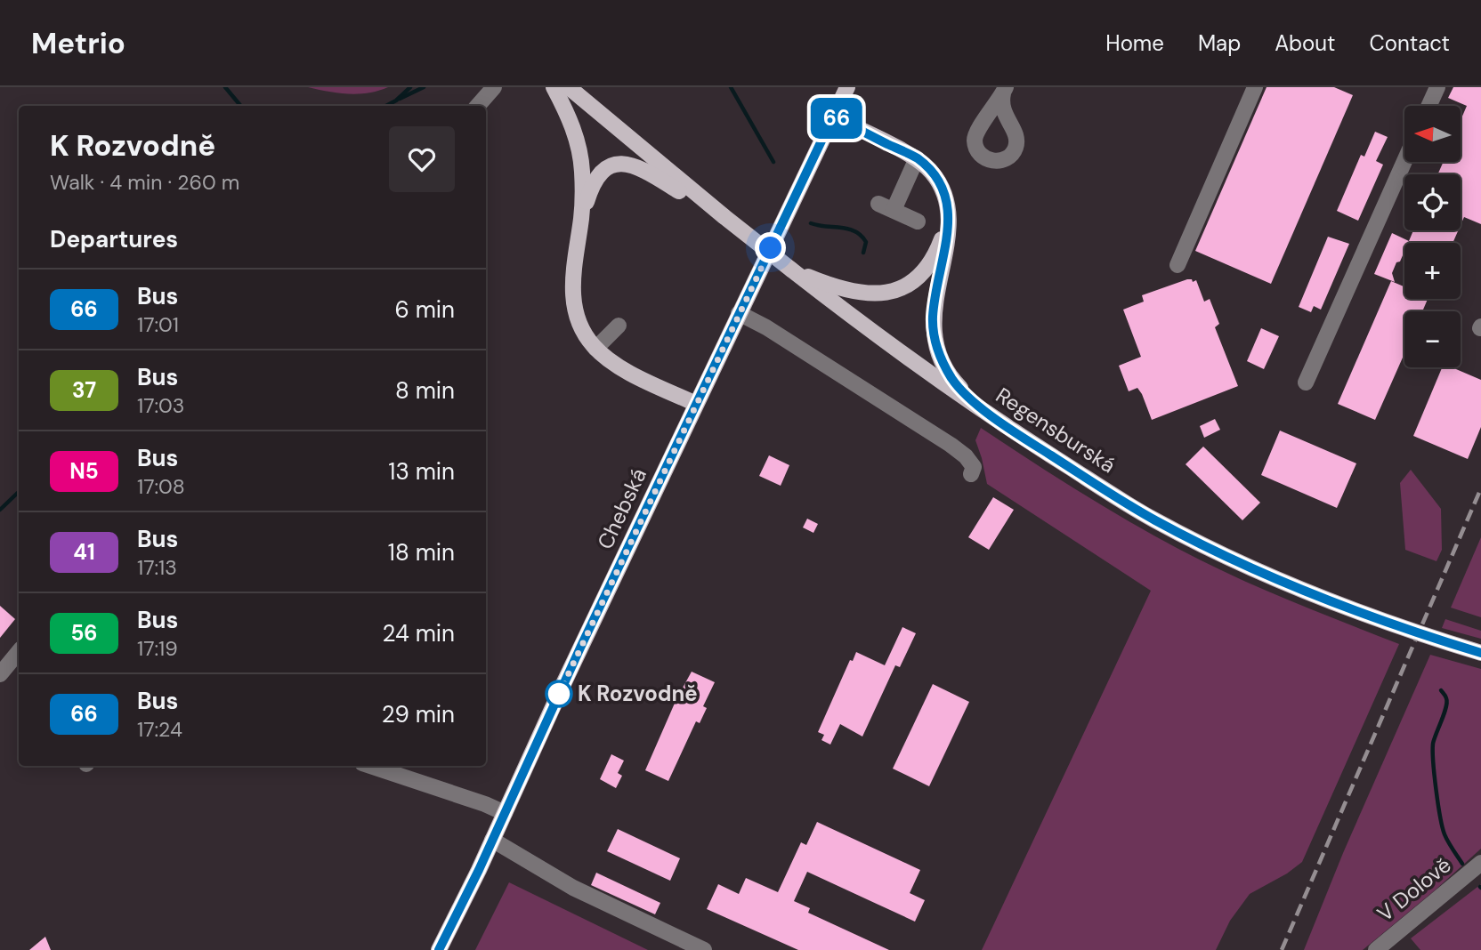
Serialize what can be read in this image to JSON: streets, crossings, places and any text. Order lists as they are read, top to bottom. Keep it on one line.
{"streets":{"main road":["Regensburská","Chebská"],"street":["V Dolově"]},"places":["K Rozvodně"],"lines":["bus line 66"],"north":"left","page":{"header":"Metrio","nav":["Home","Map","About","Contact"],"on_map":"66","map_buttons":["+","−"],"heading":[["K Rozvodně","Walk · 4 min · 260 m"],"Departures"],"list":[{"mark":"66","name":"Bus","note":"17:01","value":"6 min"},{"mark":"37","name":"Bus","note":"17:03","value":"8 min"},{"mark":"N5","name":"Bus","note":"17:08","value":"13 min"},{"mark":"41","name":"Bus","note":"17:13","value":"18 min"},{"mark":"56","name":"Bus","note":"17:19","value":"24 min"},{"mark":"66","name":"Bus","note":"17:24","value":"29 min"}]}}
